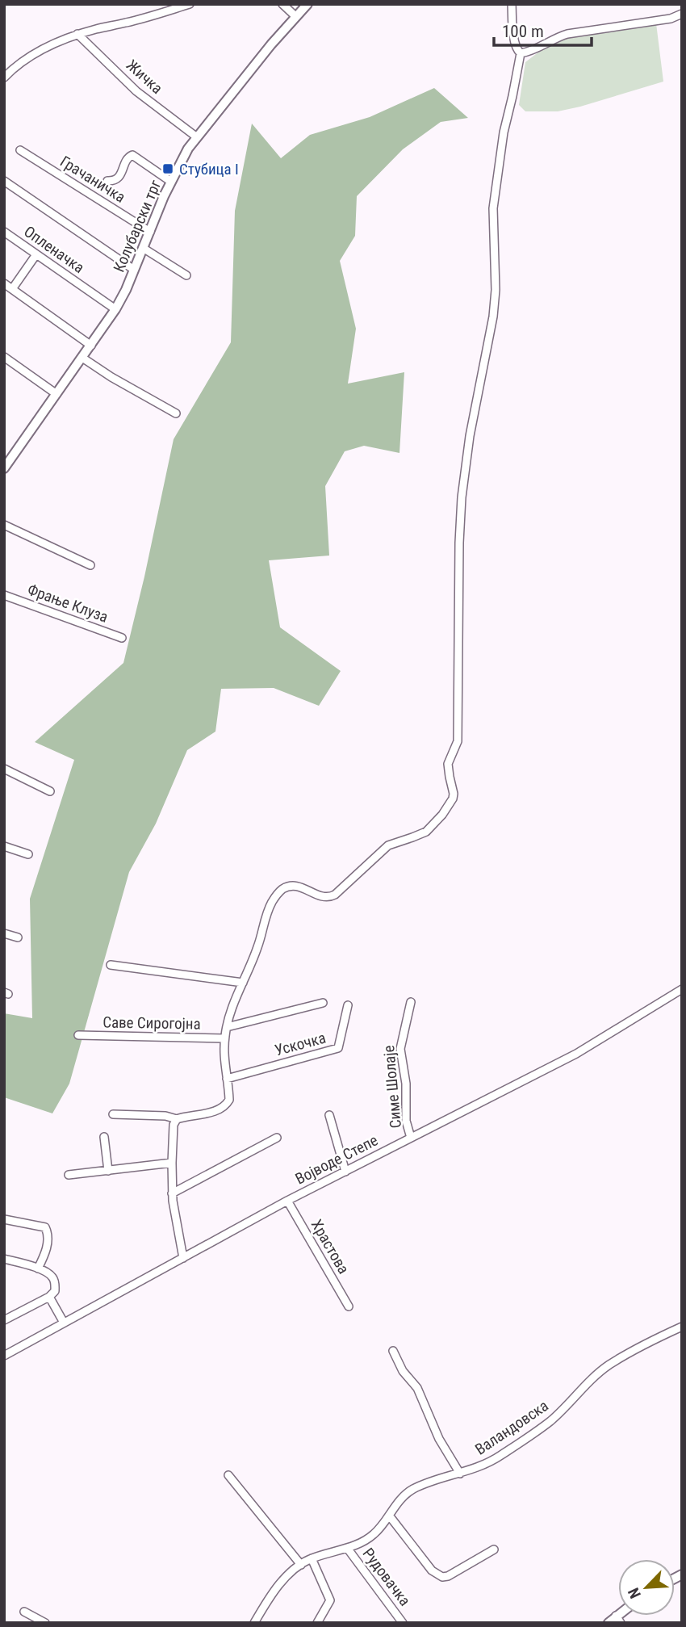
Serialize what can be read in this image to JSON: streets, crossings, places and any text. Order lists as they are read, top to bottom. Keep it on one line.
{"streets":{"street":["Жичка","Грачаничка","Колубарски трг","Опленачка","Фрање Клуза","Саве Сирогојна","Ускочка","Симе Шолаје","Војводе Степе","Храстова","Валандовска","Рудовачка"]},"crossings":[["Жичка","Колубарски трг"],["Грачаничка","Колубарски трг"],["Колубарски трг","Опленачка"],["Симе Шолаје","Војводе Степе"],["Војводе Степе","Храстова"],["Валандовска","Рудовачка"]],"places":{"transit":["Стубица I"]},"scale_bar":"100 m","north":"bottom left"}
